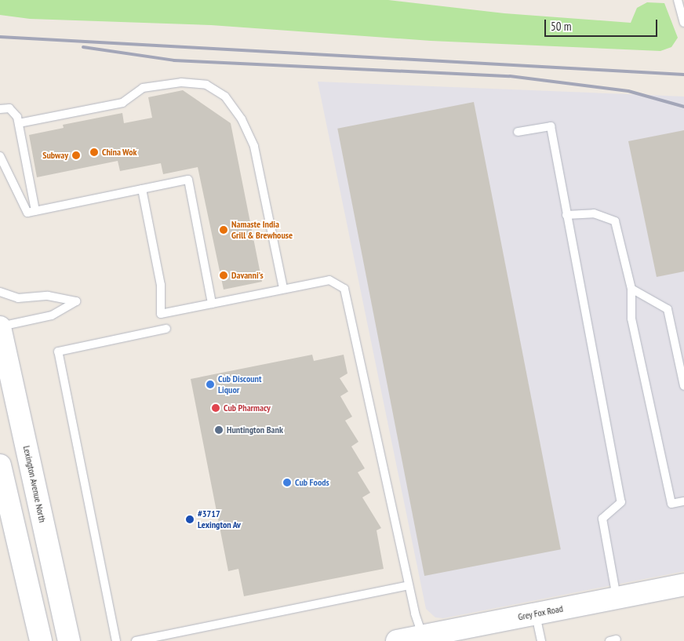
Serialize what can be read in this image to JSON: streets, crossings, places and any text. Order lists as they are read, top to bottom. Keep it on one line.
{"streets":{"main road":["Lexington Avenue North","Grey Fox Road"]},"places":["China Wok","Subway","Namaste India Grill & Brewhouse","Davanni's","Cub Discount Liquor","Cub Pharmacy","Huntington Bank","Cub Foods","#3717 Lexington Av"],"scale_bar":"50 m"}
